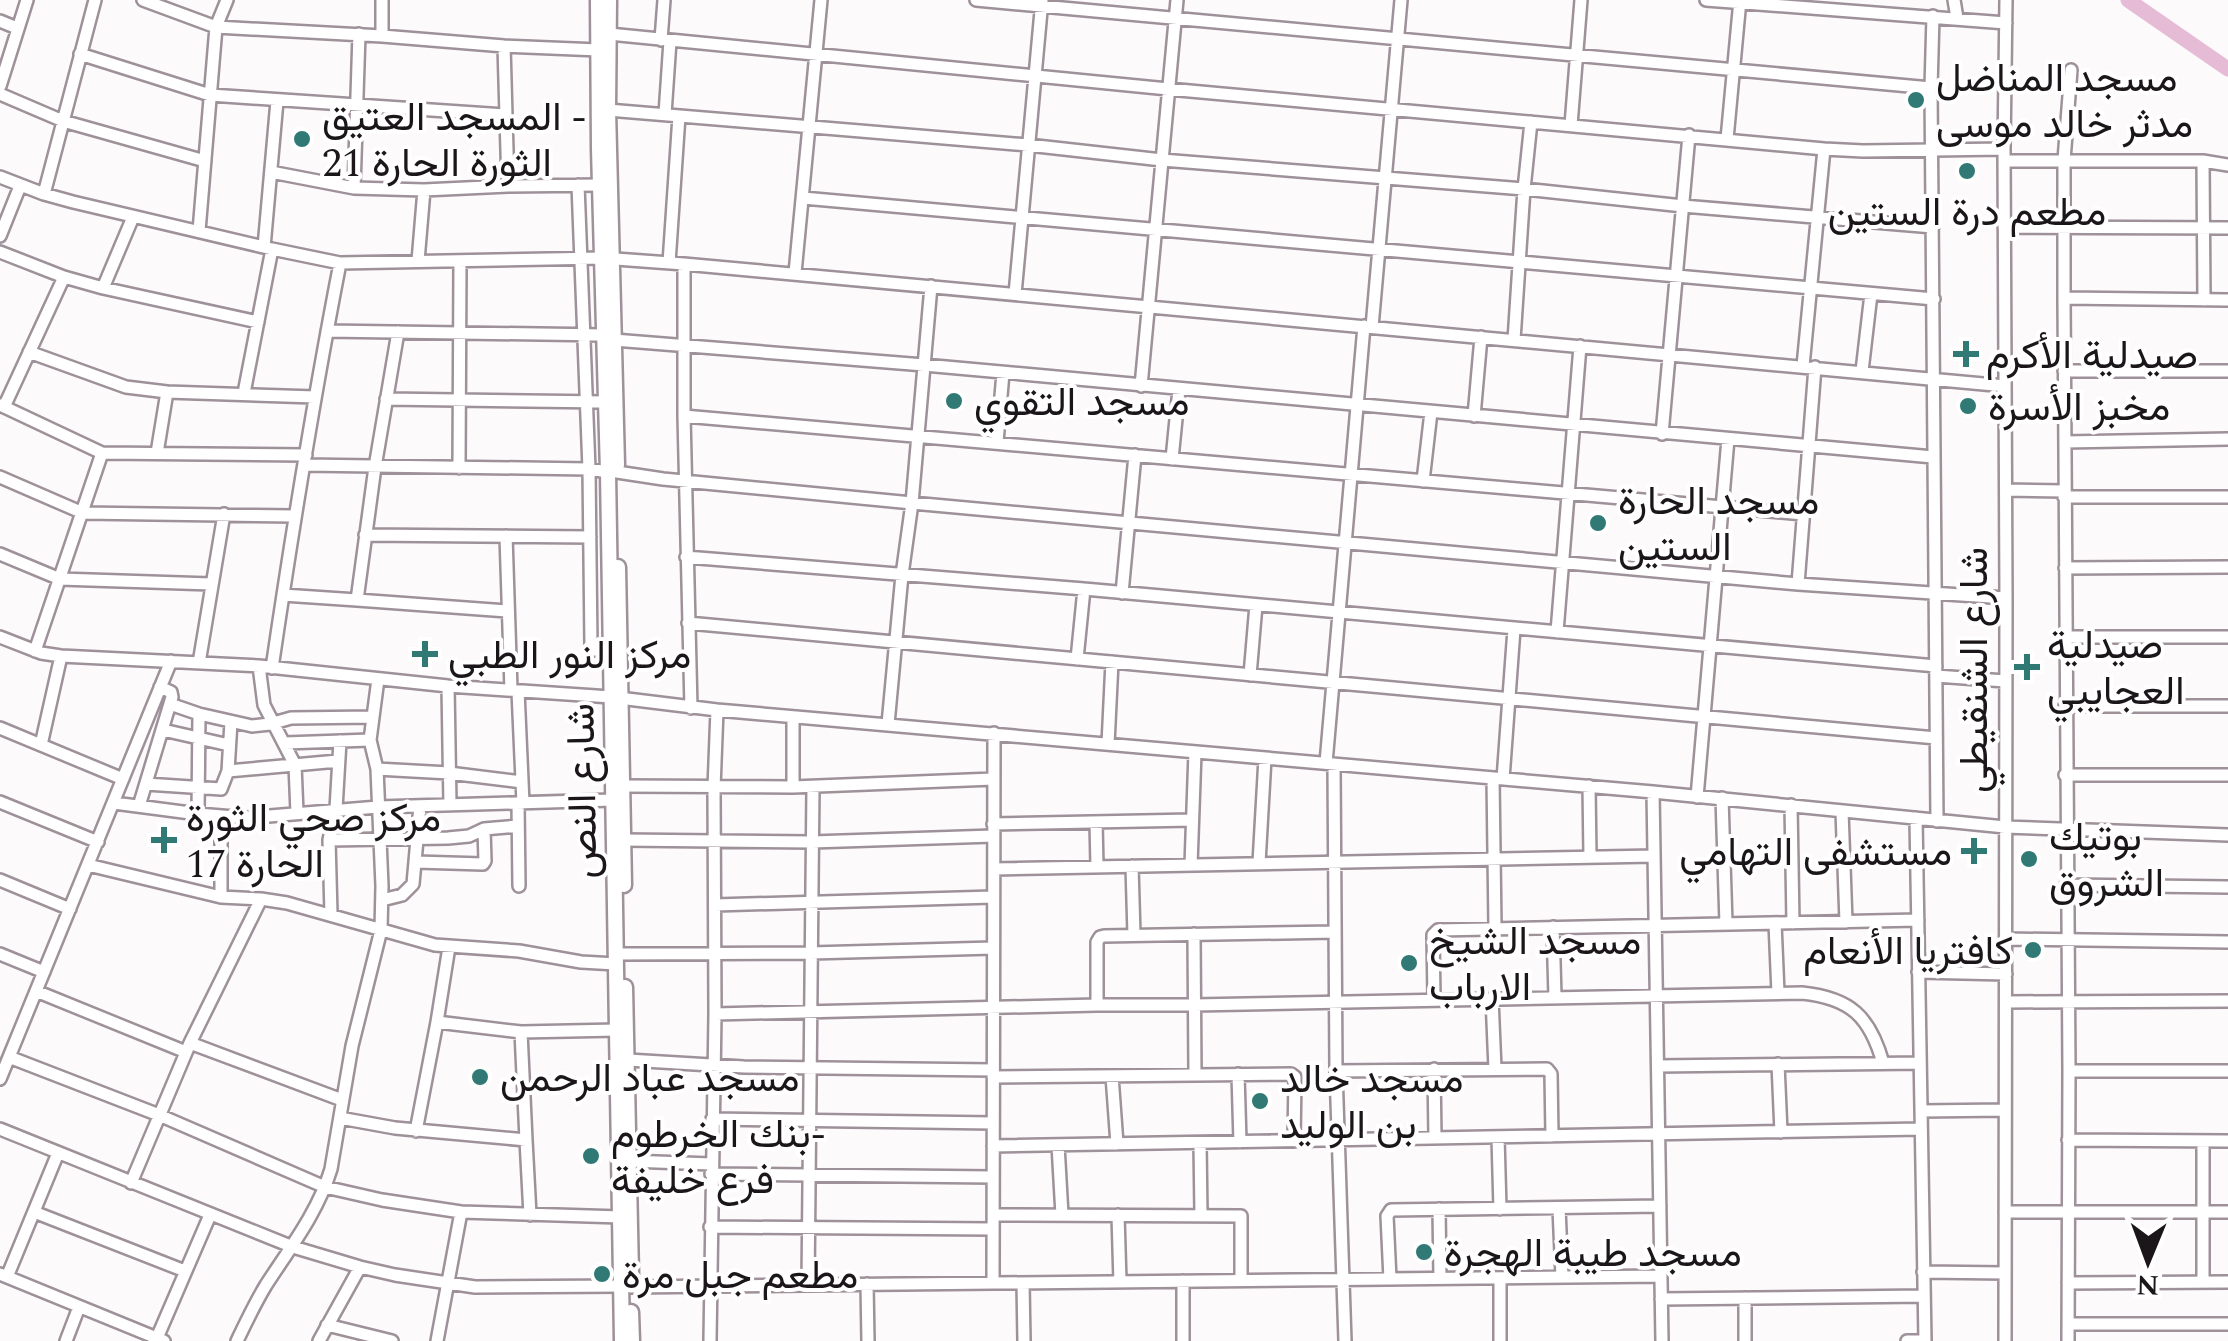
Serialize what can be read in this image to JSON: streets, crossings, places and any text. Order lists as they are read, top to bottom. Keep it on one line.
{"streets":{"main road":["شارع النص"],"street":["شارع الشنقيطي"]},"places":{"other":["مسجد المناضل مدثر خالد موسى","المسجد العتيق - الثورة الحارة 21","مطعم درة الستين","مسجد التقوي","مخبز الأسرة","مسجد الحارة الستين","بوتيك الشروق","كافتريا الأنعام","مسجد الشيخ الارباب","مسجد عباد الرحمن","مسجد خالد بن الوليد","بنك الخرطوم- فرع خليفة","مسجد طيبة الهجرة","مطعم جبل مرة"],"health":["صيدلية الأكرم","مركز النور الطبي","صيدلية العجايبي","مركز صحي الثورة الحارة 17","مستشفى التهامي"]},"north":"bottom"}
